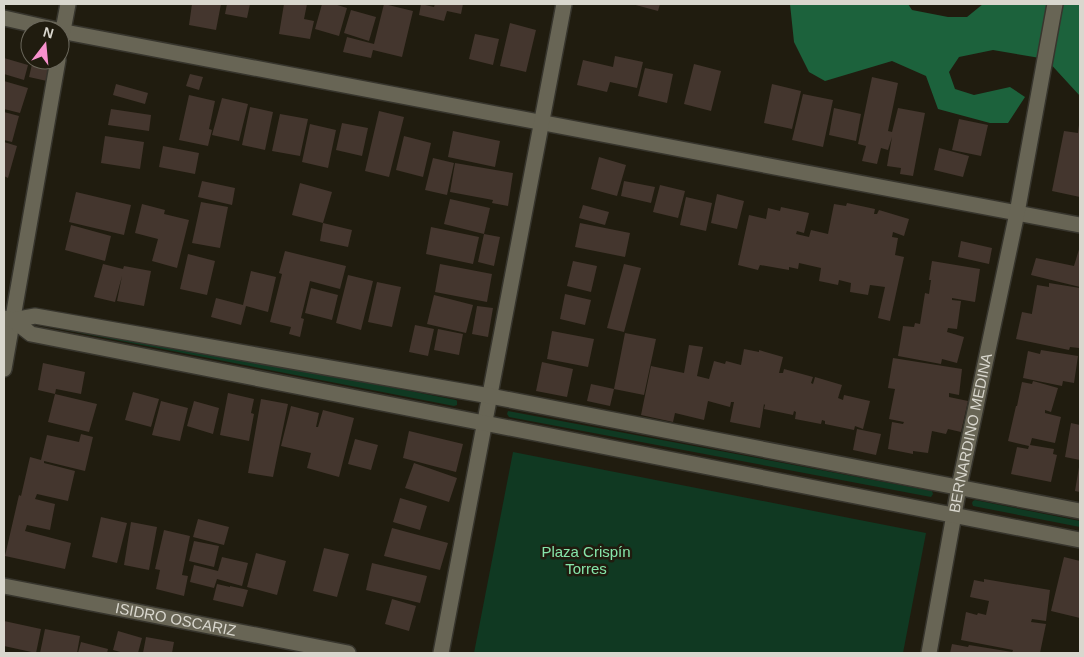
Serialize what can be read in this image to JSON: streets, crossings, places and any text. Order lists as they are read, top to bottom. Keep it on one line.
{"streets":{"street":["BERNARDINO MEDINA","ISIDRO OSCARIZ"]},"parks":["Plaza Crispín Torres"],"north":"top"}
